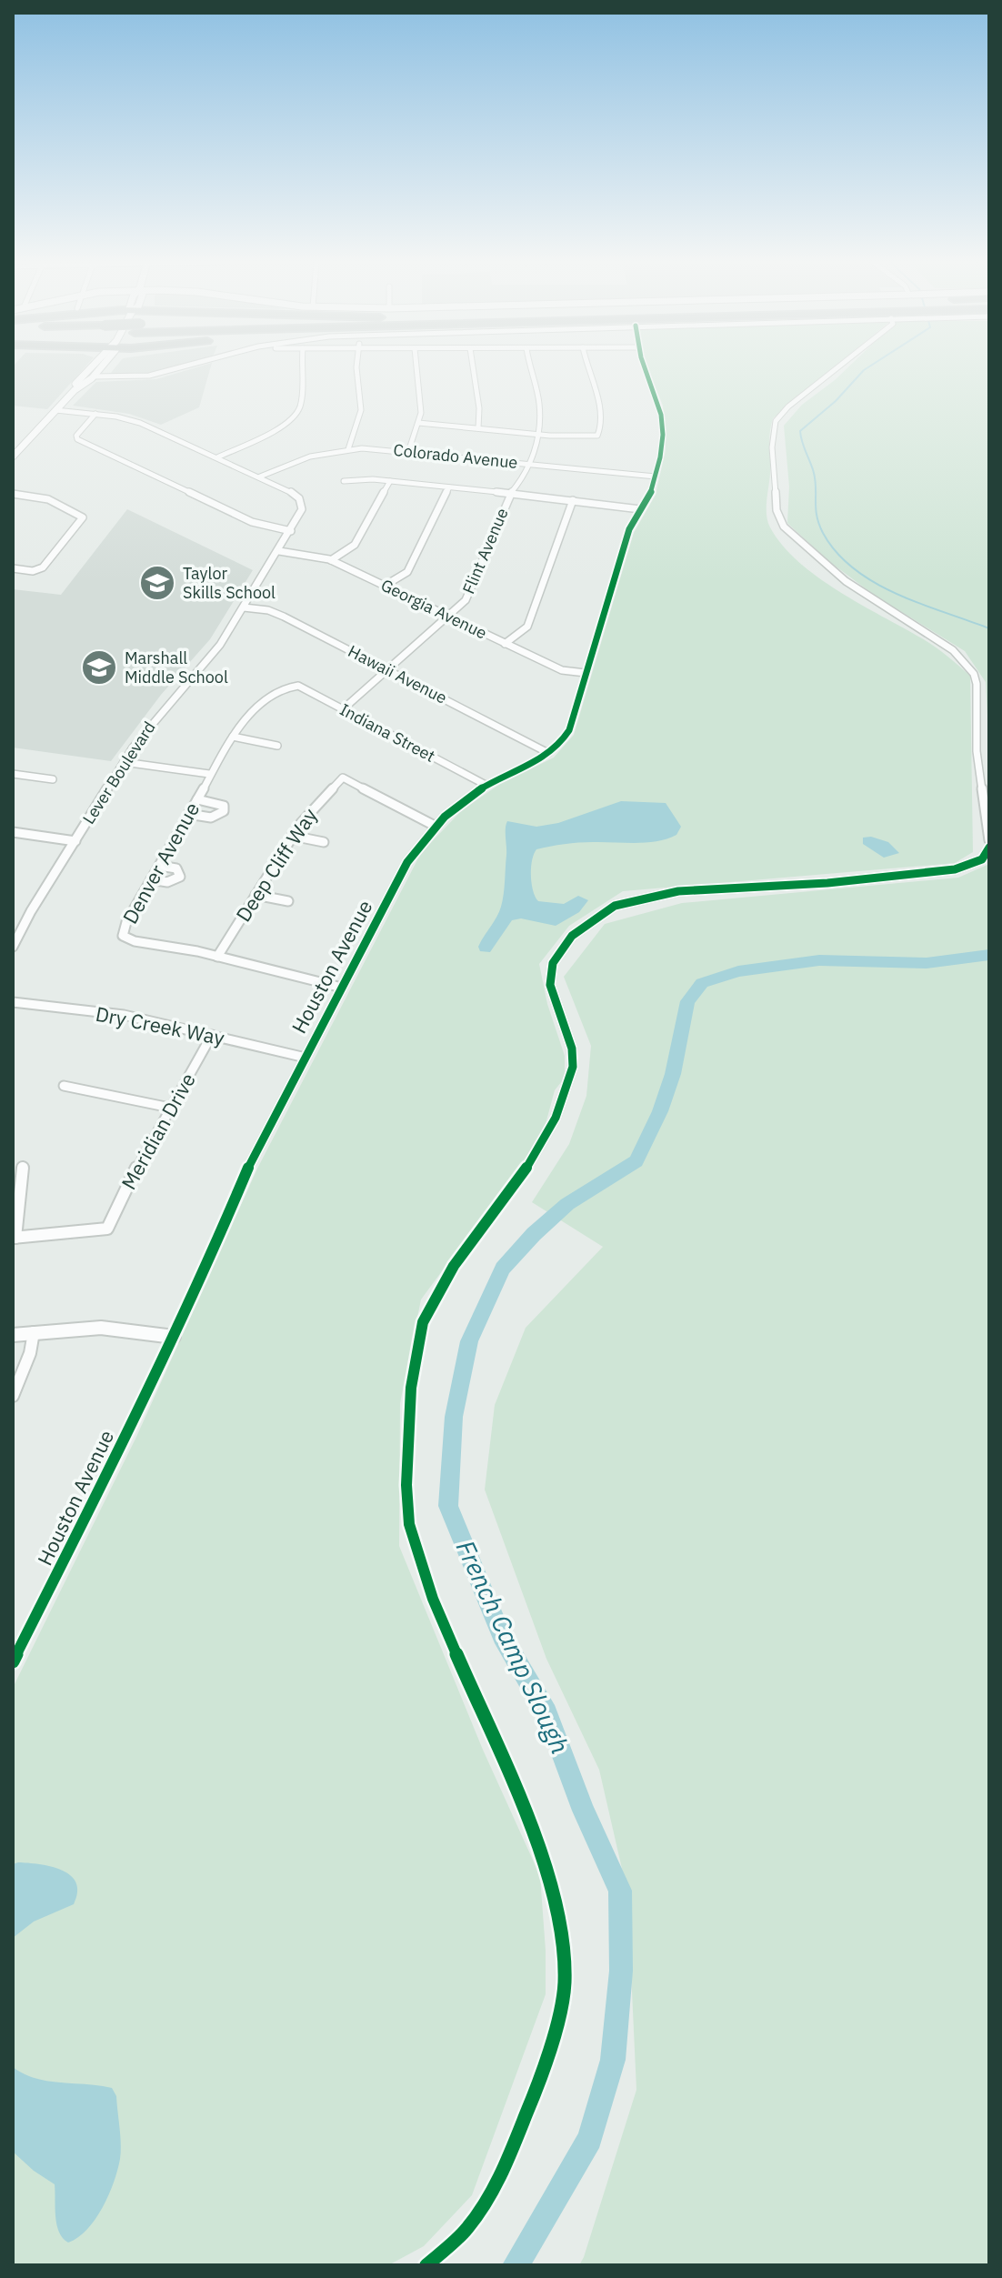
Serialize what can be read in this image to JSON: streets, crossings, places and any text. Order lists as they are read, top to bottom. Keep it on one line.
{"streets":{"street":["Colorado Avenue","Flint Avenue","Georgia Avenue","Hawaii Avenue","Indiana Street","Lever Boulevard","Denver Avenue","Deep Cliff Way","Houston Avenue","Dry Creek Way","Meridian Drive"]},"crossings":[["Colorado Avenue","Flint Avenue"],["Colorado Avenue","Lever Boulevard"],["Colorado Avenue","Houston Avenue"],["Flint Avenue","Georgia Avenue"],["Flint Avenue","Hawaii Avenue"],["Flint Avenue","Indiana Street"],["Georgia Avenue","Lever Boulevard"],["Georgia Avenue","Houston Avenue"],["Hawaii Avenue","Lever Boulevard"],["Hawaii Avenue","Houston Avenue"],["Indiana Street","Denver Avenue"],["Indiana Street","Houston Avenue"],["Denver Avenue","Deep Cliff Way"],["Denver Avenue","Houston Avenue"],["Deep Cliff Way","Houston Avenue"],["Houston Avenue","Dry Creek Way"],["Dry Creek Way","Meridian Drive"]],"water":["French Camp Slough"],"places":{"school or university":["Taylor Skills School","Marshall Middle School"]}}
